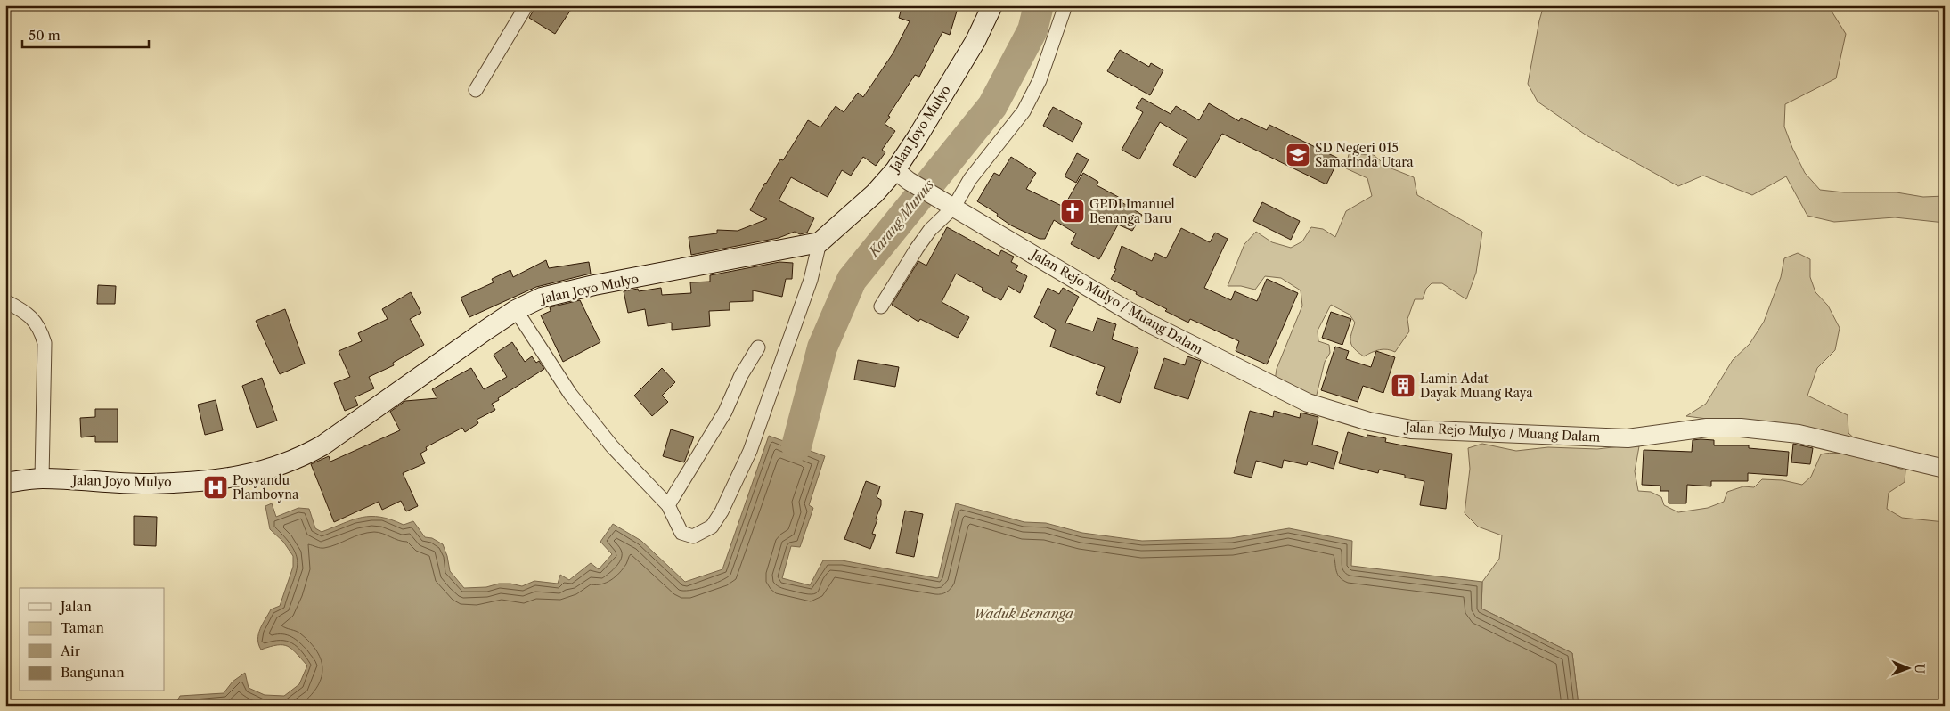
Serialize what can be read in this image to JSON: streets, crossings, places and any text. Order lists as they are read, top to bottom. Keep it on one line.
{"streets":{"main road":["Jalan Joyo Mulyo"],"street":["Jalan Rejo Mulyo / Muang Dalam"]},"crossings":[["Jalan Joyo Mulyo","Jalan Rejo Mulyo / Muang Dalam"]],"water":["Karang Mumus","Waduk Benanga"],"places":{"school or university":["SD Negeri 015 Samarinda Utara"],"church":["GPDI Imanuel Benanga Baru"],"building":["Lamin Adat Dayak Muang Raya"],"hospital":["Posyandu Plamboyna"]},"legend":["Jalan","Taman","Air","Bangunan"],"scale_bar":"50 m","north":"right"}
